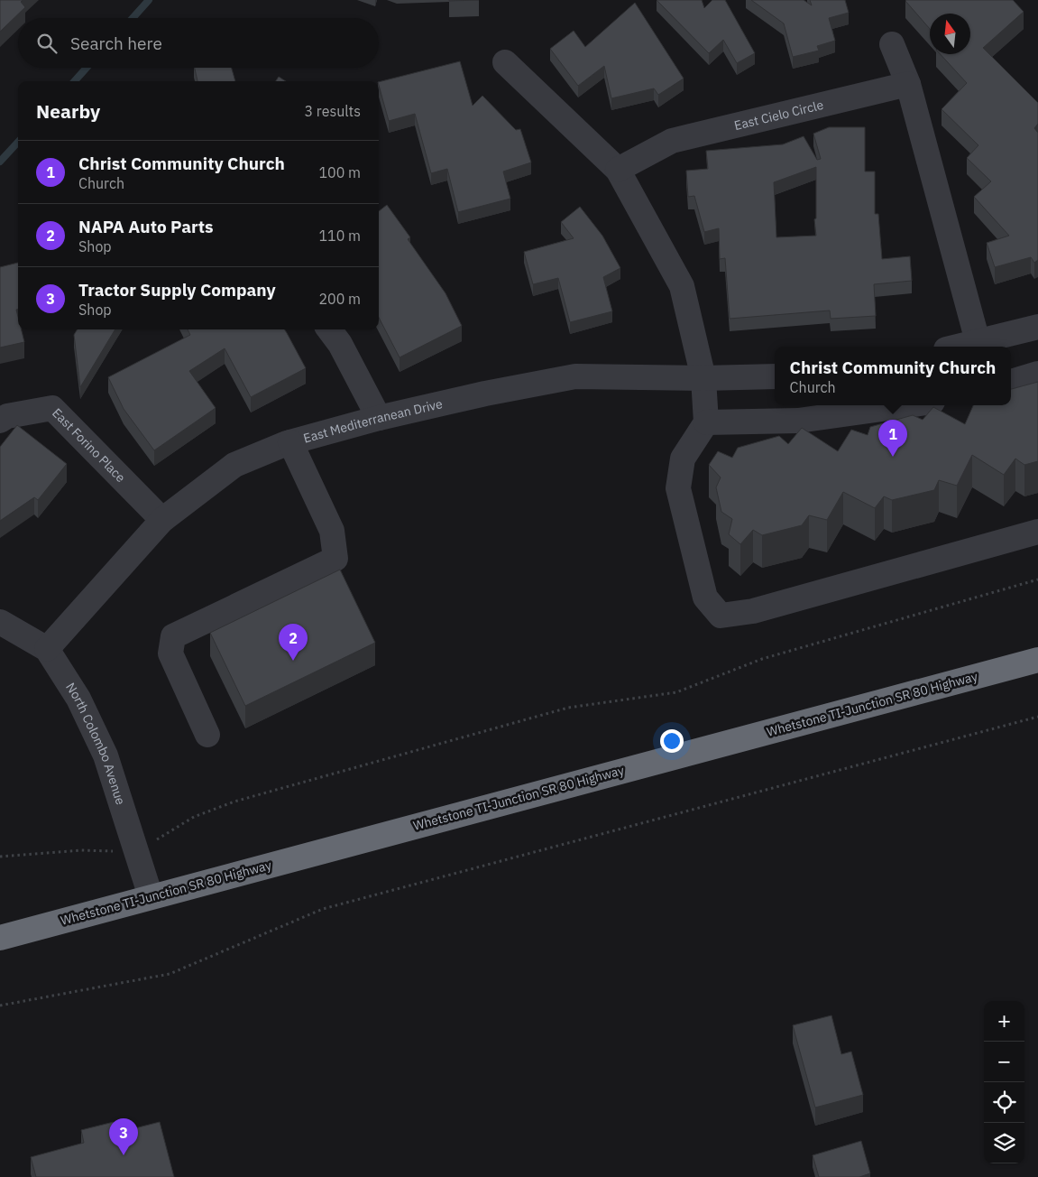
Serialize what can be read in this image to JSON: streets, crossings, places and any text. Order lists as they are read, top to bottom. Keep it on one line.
{"streets":{"highway":["Whetstone TI-Junction SR 80 Highway"],"street":["East Cielo Circle","East Mediterranean Drive","East Forino Place","North Colombo Avenue"]},"crossings":[["East Mediterranean Drive","East Forino Place"],["East Mediterranean Drive","North Colombo Avenue"],["Whetstone TI-Junction SR 80 Highway","North Colombo Avenue"]],"north":"top","page":{"search":"Search here","heading":["Nearby","3 results"],"list":[{"mark":"1","name":"Christ Community Church","note":"Church","value":"100 m"},{"mark":"2","name":"NAPA Auto Parts","note":"Shop","value":"110 m"},{"mark":"3","name":"Tractor Supply Company","note":"Shop","value":"200 m"}],"popup":["Christ Community Church","Church"],"pins":["1","2","3"],"map_buttons":["+","−"]}}
